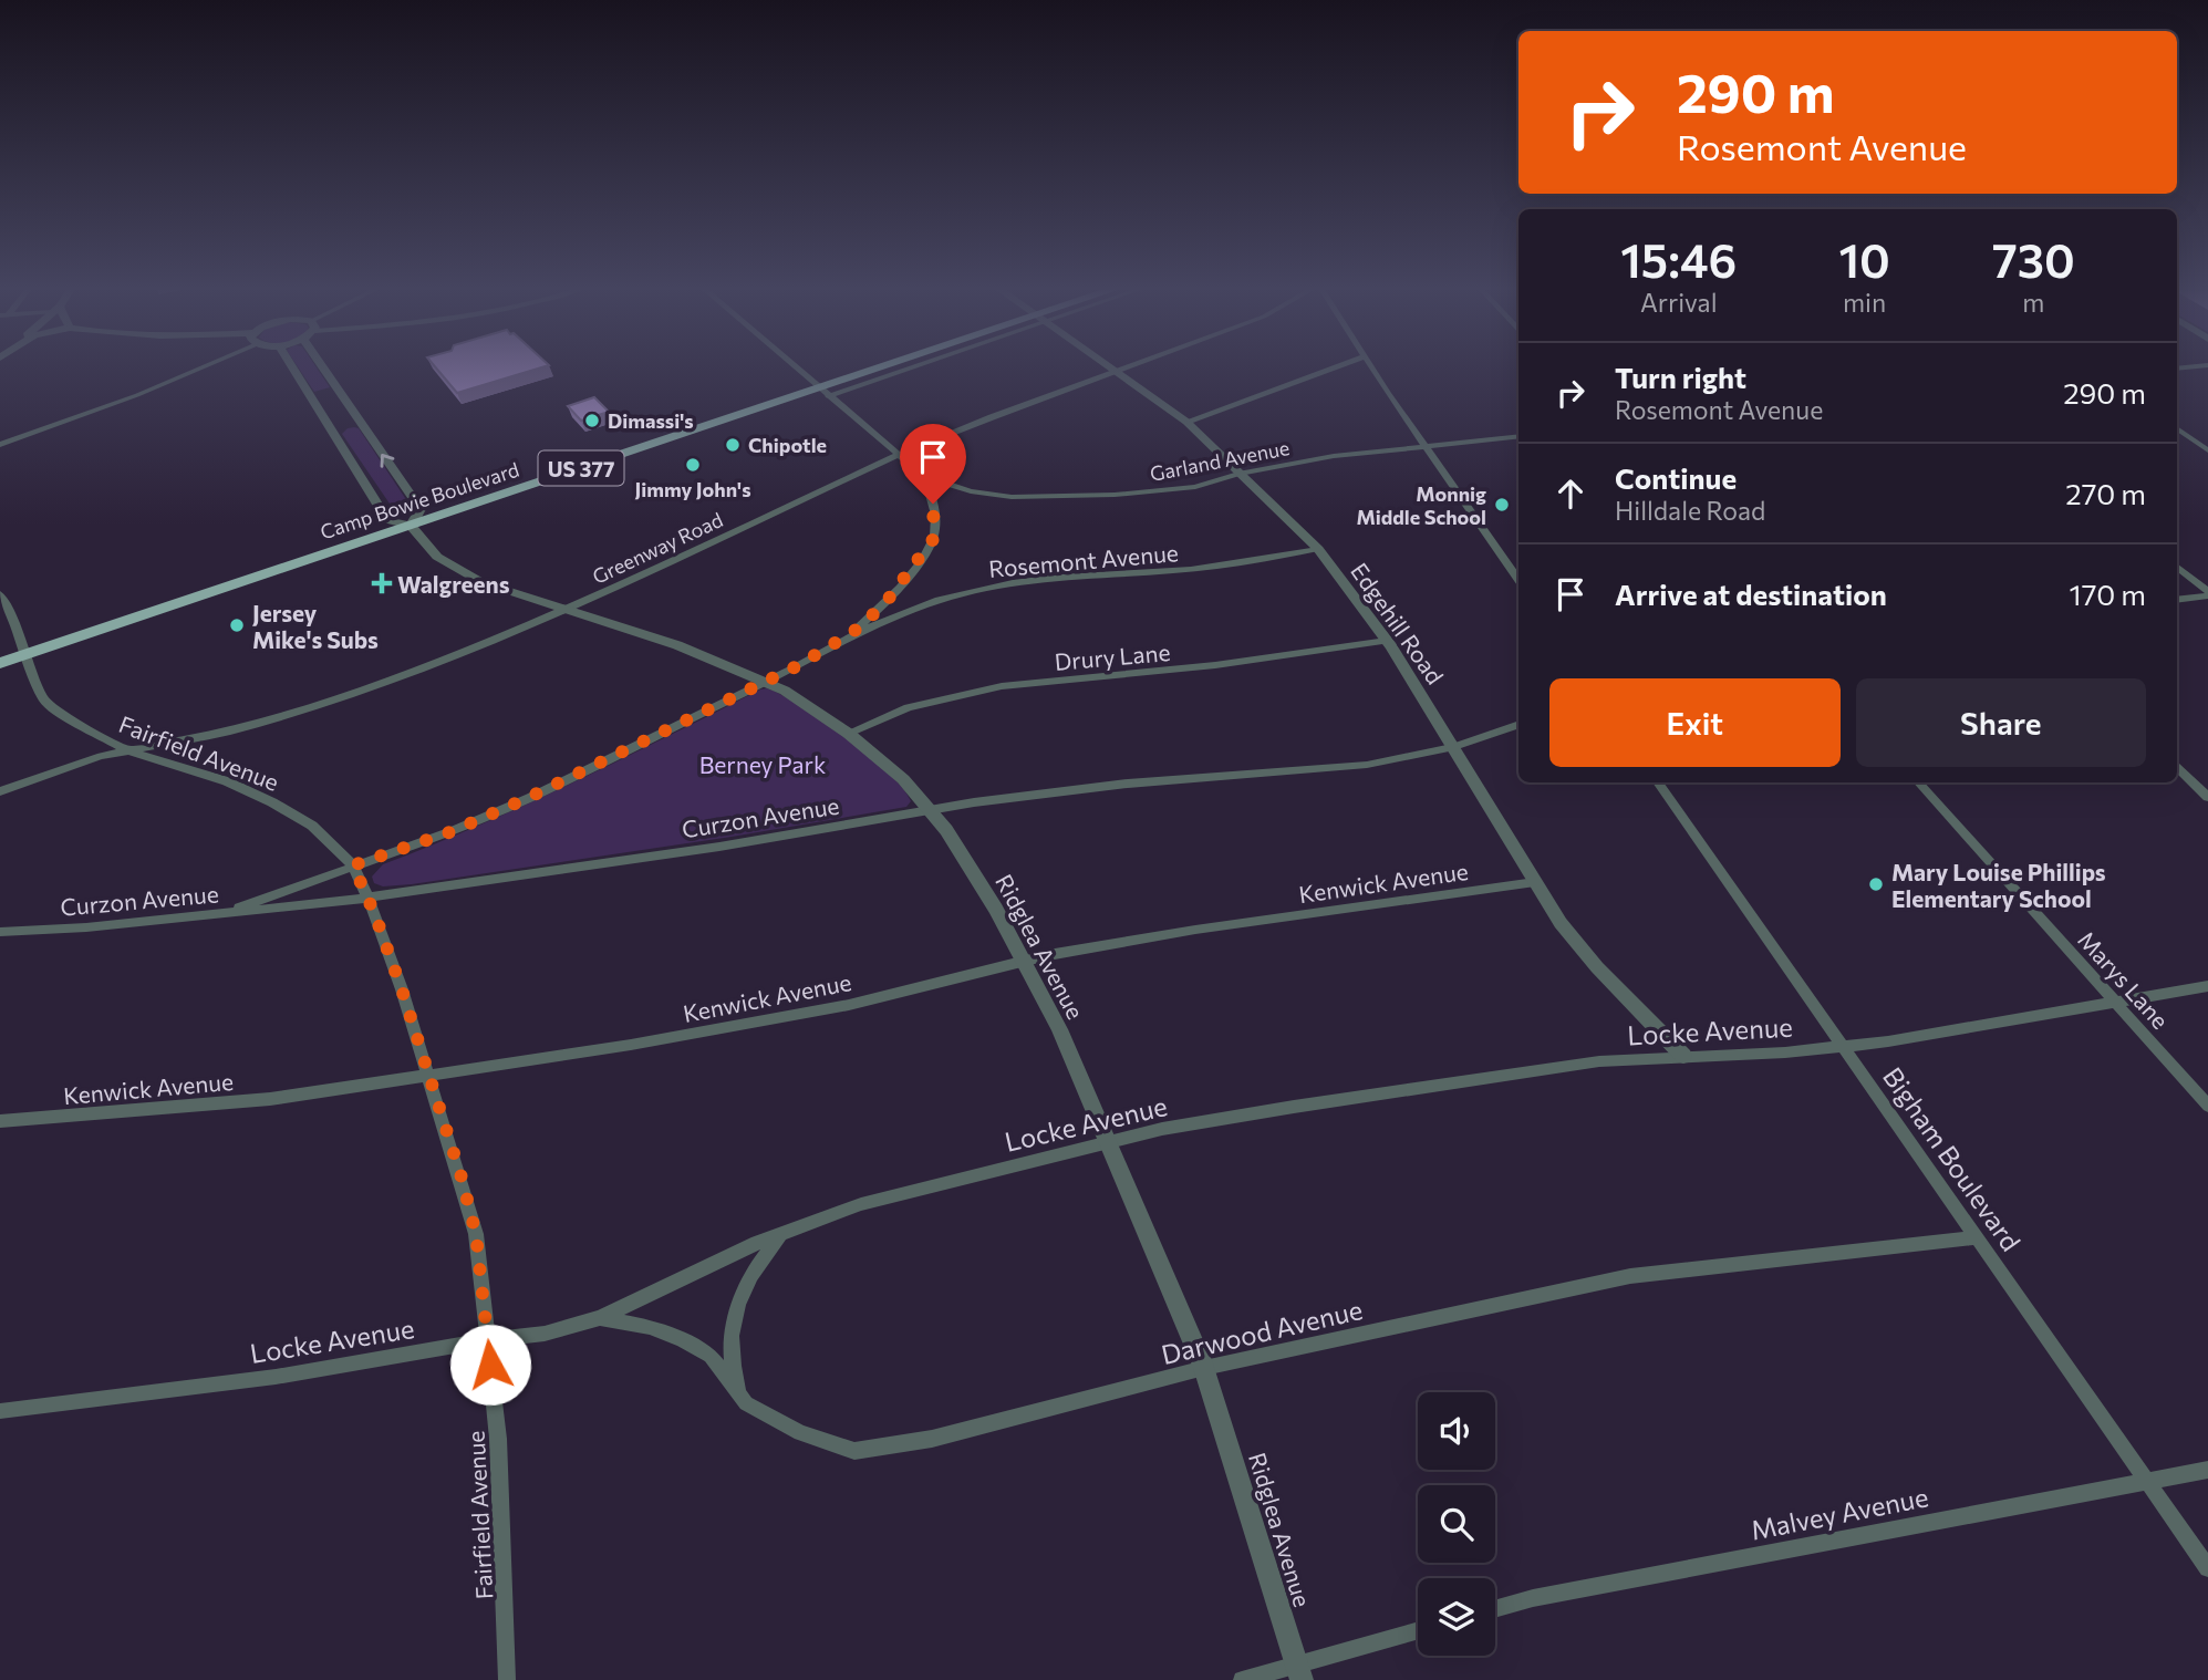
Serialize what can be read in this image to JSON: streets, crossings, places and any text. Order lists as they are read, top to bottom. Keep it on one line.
{"streets":{"main road":["US 377","Camp Bowie Boulevard"],"street":["Garland Avenue","Greenway Road","Rosemont Avenue","Edgehill Road","Drury Lane","Fairfield Avenue","Curzon Avenue","Kenwick Avenue","Ridglea Avenue","Marys Lane","Locke Avenue","Bigham Boulevard","Darwood Avenue","Malvey Avenue"]},"crossings":[["Garland Avenue","Edgehill Road"],["Camp Bowie Boulevard","Fairfield Avenue"],["Camp Bowie Boulevard","Ridglea Avenue"],["Greenway Road","Edgehill Road"],["Greenway Road","Fairfield Avenue"],["Greenway Road","Ridglea Avenue"],["Rosemont Avenue","Edgehill Road"],["Rosemont Avenue","Fairfield Avenue"],["Rosemont Avenue","Curzon Avenue"],["Rosemont Avenue","Ridglea Avenue"],["Edgehill Road","Drury Lane"],["Edgehill Road","Curzon Avenue"],["Edgehill Road","Kenwick Avenue"],["Edgehill Road","Locke Avenue"],["Drury Lane","Ridglea Avenue"],["Fairfield Avenue","Curzon Avenue"],["Fairfield Avenue","Kenwick Avenue"],["Fairfield Avenue","Locke Avenue"],["Curzon Avenue","Ridglea Avenue"],["Kenwick Avenue","Ridglea Avenue"],["Ridglea Avenue","Locke Avenue"],["Ridglea Avenue","Darwood Avenue"],["Marys Lane","Locke Avenue"],["Locke Avenue","Bigham Boulevard"],["Locke Avenue","Darwood Avenue"],["Bigham Boulevard","Darwood Avenue"],["Bigham Boulevard","Malvey Avenue"]],"parks":["Berney Park"],"places":{"other":["Dimassi's","Chipotle","Jimmy John's","Monnig Middle School","Jersey Mike's Subs","Mary Louise Phillips Elementary School"],"health":["Walgreens"]},"page":{"turn":["290 m","Rosemont Avenue"],"eta":["15:46","Arrival","10","min","730","m"],"list":[{"name":"Turn right","note":"Rosemont Avenue","value":"290 m"},{"name":"Continue","note":"Hilldale Road","value":"270 m"},{"name":"Arrive at destination","value":"170 m"}],"buttons":["Exit","Share"]}}
